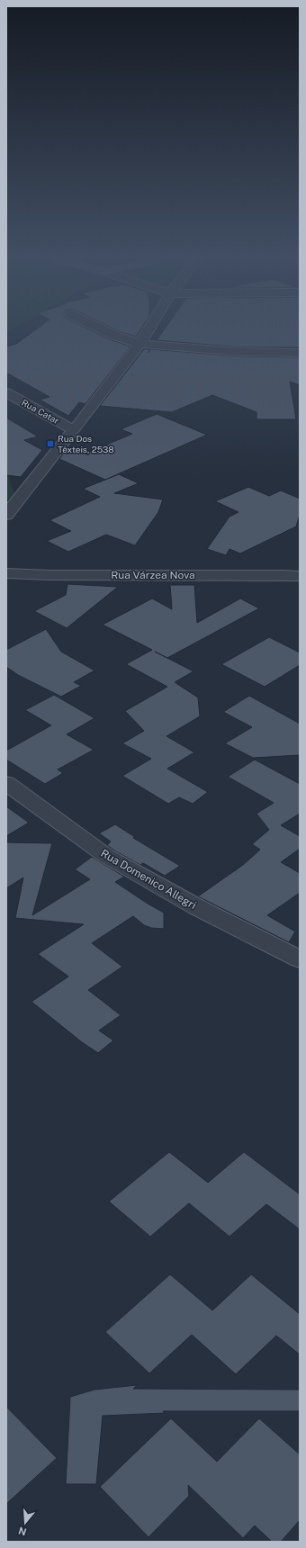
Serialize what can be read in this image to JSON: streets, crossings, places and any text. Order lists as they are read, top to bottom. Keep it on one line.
{"streets":{"street":["Rua Catar","Rua Várzea Nova","Rua Domenico Allegri"]},"places":{"transit":["Rua Dos Têxteis, 2538"]},"north":"bottom"}
